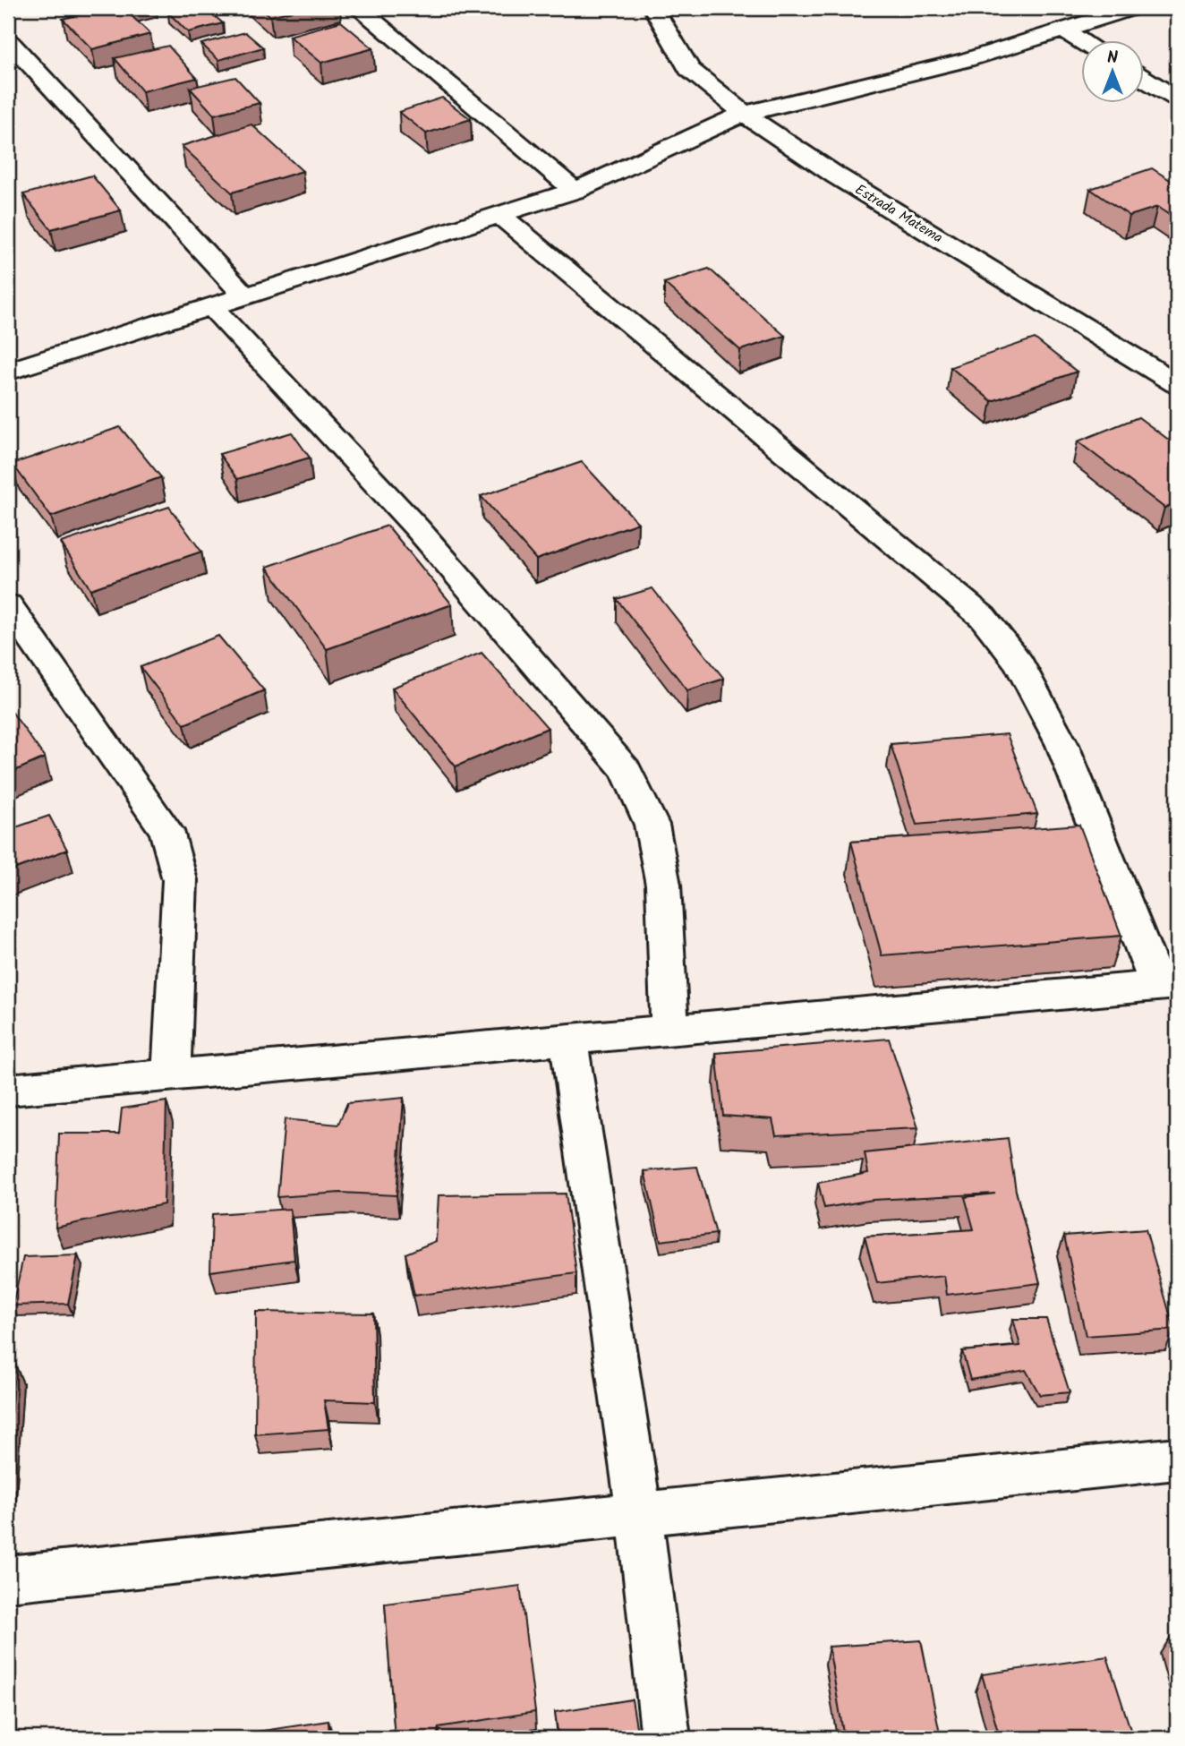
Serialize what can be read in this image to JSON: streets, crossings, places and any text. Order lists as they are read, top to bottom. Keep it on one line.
{"streets":{"street":["Estrada Matema"]},"north":"top"}
